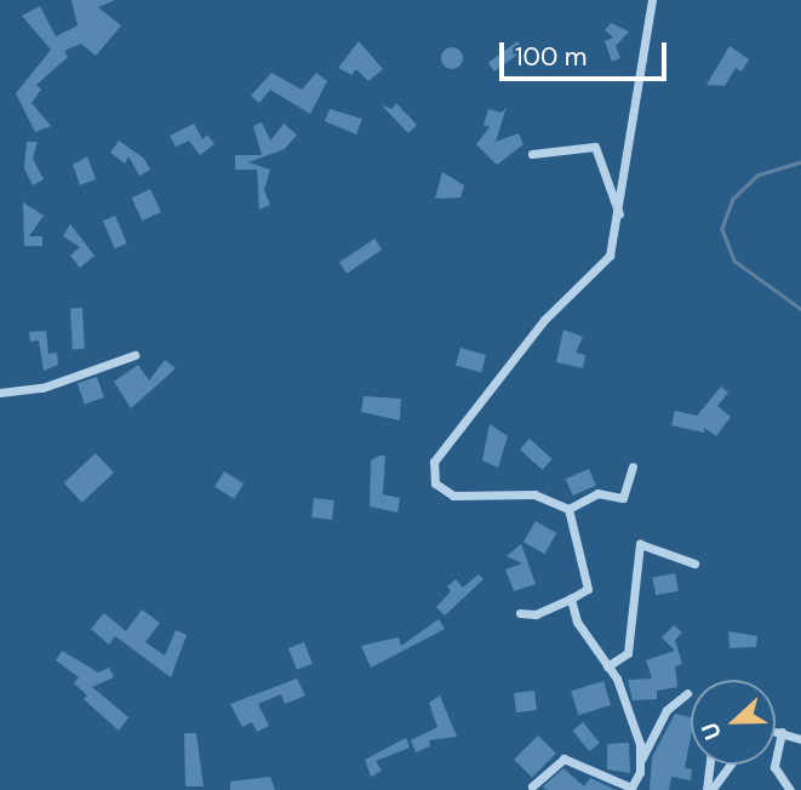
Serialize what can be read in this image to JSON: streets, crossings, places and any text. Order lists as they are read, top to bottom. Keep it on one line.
{"scale_bar":"100 m","north":"left"}
